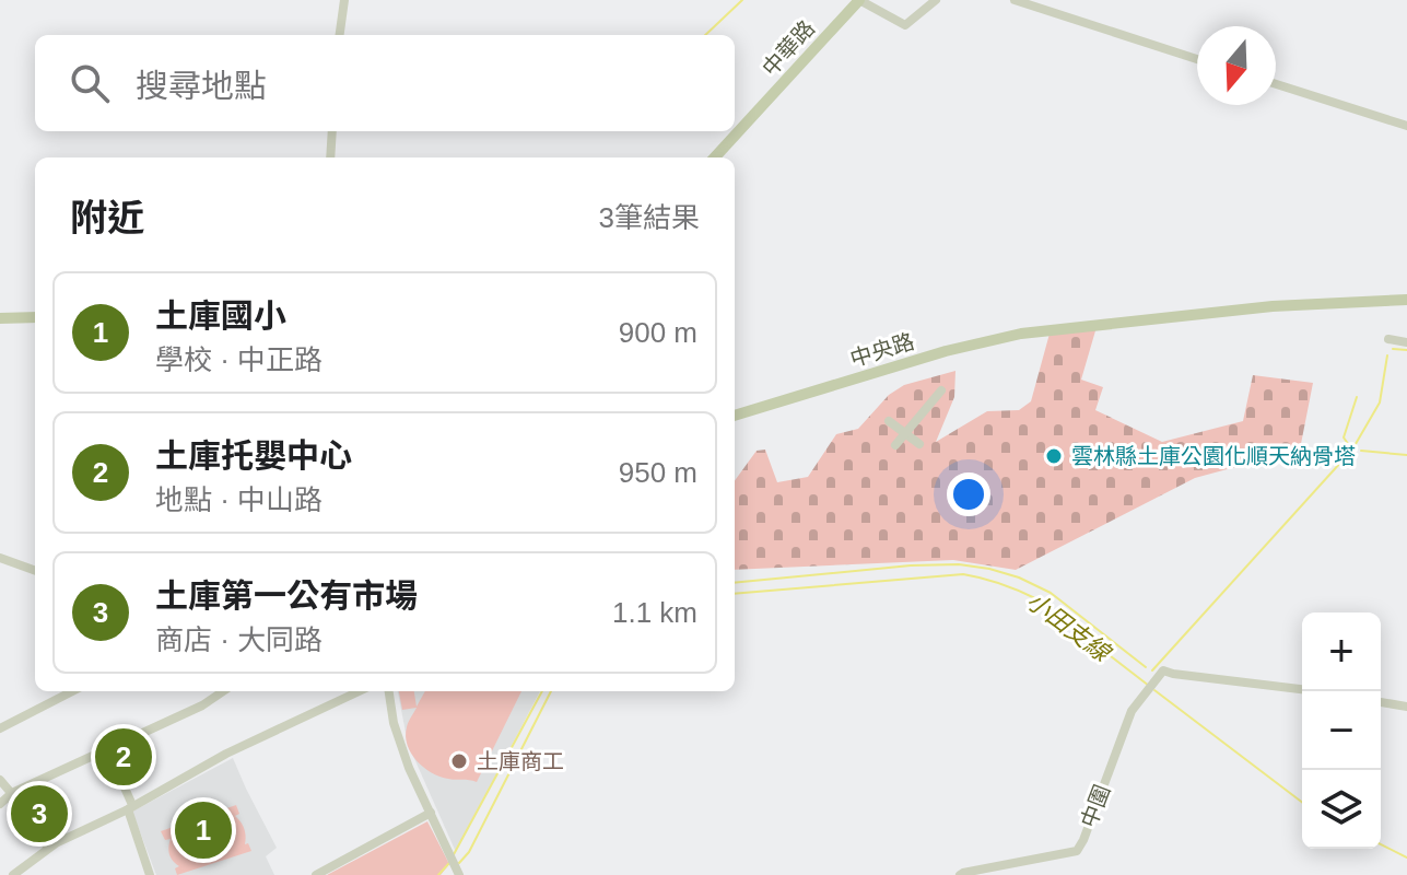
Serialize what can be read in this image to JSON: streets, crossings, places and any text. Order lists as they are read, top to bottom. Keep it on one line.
{"streets":{"main road":["中華路","中央路"],"street":["中圍"]},"water":["小田支線"],"places":["雲林縣土庫公園化順天納骨塔","土庫商工"],"north":"bottom","page":{"search":"搜尋地點","heading":["附近","3筆結果"],"list":[{"mark":"1","name":"土庫國小","note":"學校 · 中正路","value":"900 m"},{"mark":"2","name":"土庫托嬰中心","note":"地點 · 中山路","value":"950 m"},{"mark":"3","name":"土庫第一公有市場","note":"商店 · 大同路","value":"1.1 km"}],"map_buttons":["+","−"],"pins":["2","3","1"]}}
